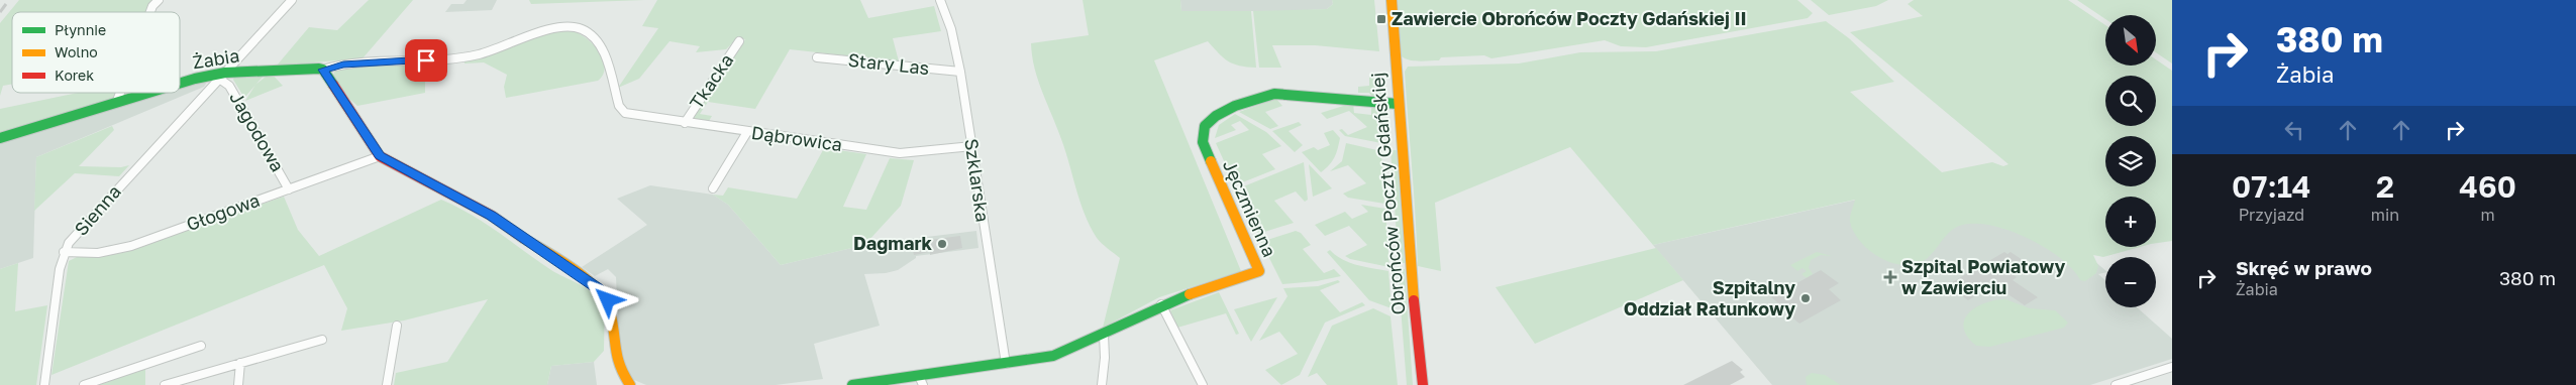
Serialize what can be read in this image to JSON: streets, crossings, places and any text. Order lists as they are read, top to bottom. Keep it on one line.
{"streets":{"street":["Żabia","Stary Las","Tkacka","Jagodowa","Dąbrowica","Szklarska","Obrońców Poczty Gdańskiej","Jęczmienna","Sienna","Głogowa"]},"crossings":[["Żabia","Jagodowa"],["Żabia","Dąbrowica"],["Żabia","Sienna"],["Stary Las","Szklarska"],["Tkacka","Dąbrowica"],["Jagodowa","Sienna"],["Jagodowa","Głogowa"],["Dąbrowica","Szklarska"],["Szklarska","Jęczmienna"],["Obrońców Poczty Gdańskiej","Jęczmienna"],["Sienna","Głogowa"]],"places":{"transit":["Zawiercie Obrońców Poczty Gdańskiej II"],"other":["Dagmark","Szpitalny Oddział Ratunkowy"],"health":["Szpital Powiatowy w Zawierciu"]},"legend":["Płynnie","Wolno","Korek"],"north":"bottom right","page":{"turn":["380 m","Żabia"],"map_buttons":["+","−"],"eta":["07:14","Przyjazd","2","min","460","m"],"list":[{"name":"Skręć w prawo","note":"Żabia","value":"380 m"}]}}
